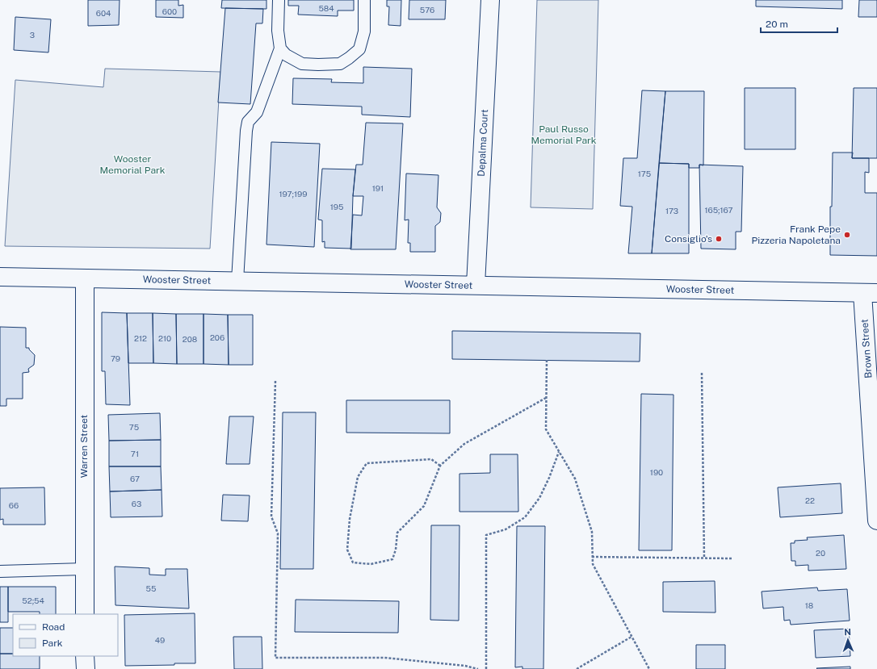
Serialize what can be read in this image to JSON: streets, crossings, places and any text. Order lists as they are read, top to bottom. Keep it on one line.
{"streets":{"street":["Depalma Court","Wooster Street","Brown Street","Warren Street"]},"crossings":[["Depalma Court","Wooster Street"],["Wooster Street","Brown Street"],["Wooster Street","Warren Street"]],"parks":["Paul Russo Memorial Park","Wooster Memorial Park"],"places":["Frank Pepe Pizzeria Napoletana","Consiglio's"],"house_numbers":["584","576","600","604","3","175","191","197;199","195","165;167","173","206","212","210","208","79","75","71","190","67","22","63","66","20","55","52;54","18","49"],"legend":["Road","Park"],"scale_bar":"20 m","north":"top"}
